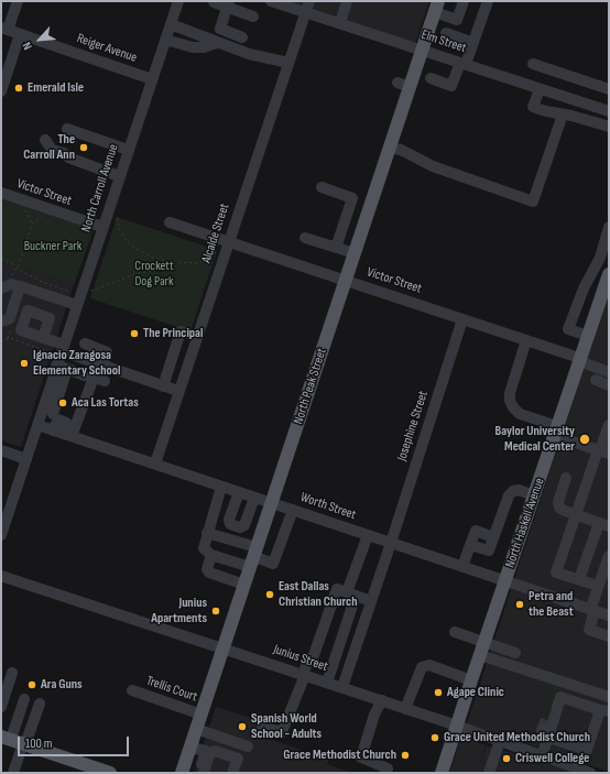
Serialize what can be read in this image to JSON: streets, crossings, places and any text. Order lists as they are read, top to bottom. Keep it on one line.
{"streets":{"main road":["North Peak Street","North Haskell Avenue"],"street":["Elm Street","Reiger Avenue","North Carroll Avenue","Victor Street","Alcalde Street","Josephine Street","Worth Street","Junius Street","Trellis Court"]},"crossings":[["Elm Street","Alcalde Street"],["Elm Street","North Peak Street"],["Reiger Avenue","North Carroll Avenue"],["North Carroll Avenue","Victor Street"],["North Carroll Avenue","Worth Street"],["Victor Street","Alcalde Street"],["Victor Street","North Peak Street"],["Victor Street","Josephine Street"],["Victor Street","North Haskell Avenue"],["Alcalde Street","Worth Street"],["North Peak Street","Worth Street"],["North Peak Street","Junius Street"],["North Peak Street","Trellis Court"],["Josephine Street","Worth Street"],["Josephine Street","Junius Street"],["Worth Street","North Haskell Avenue"],["North Haskell Avenue","Junius Street"]],"parks":["Buckner Park","Crockett Dog Park"],"places":["Emerald Isle","The Carroll Ann","The Principal","Ignacio Zaragosa Elementary School","Aca Las Tortas","Baylor University Medical Center","East Dallas Christian Church","Petra and the Beast","Junius Apartments","Ara Guns","Agape Clinic","Spanish World School - Adults","Grace United Methodist Church","Grace Methodist Church","Criswell College"],"scale_bar":"100 m","north":"bottom left"}
